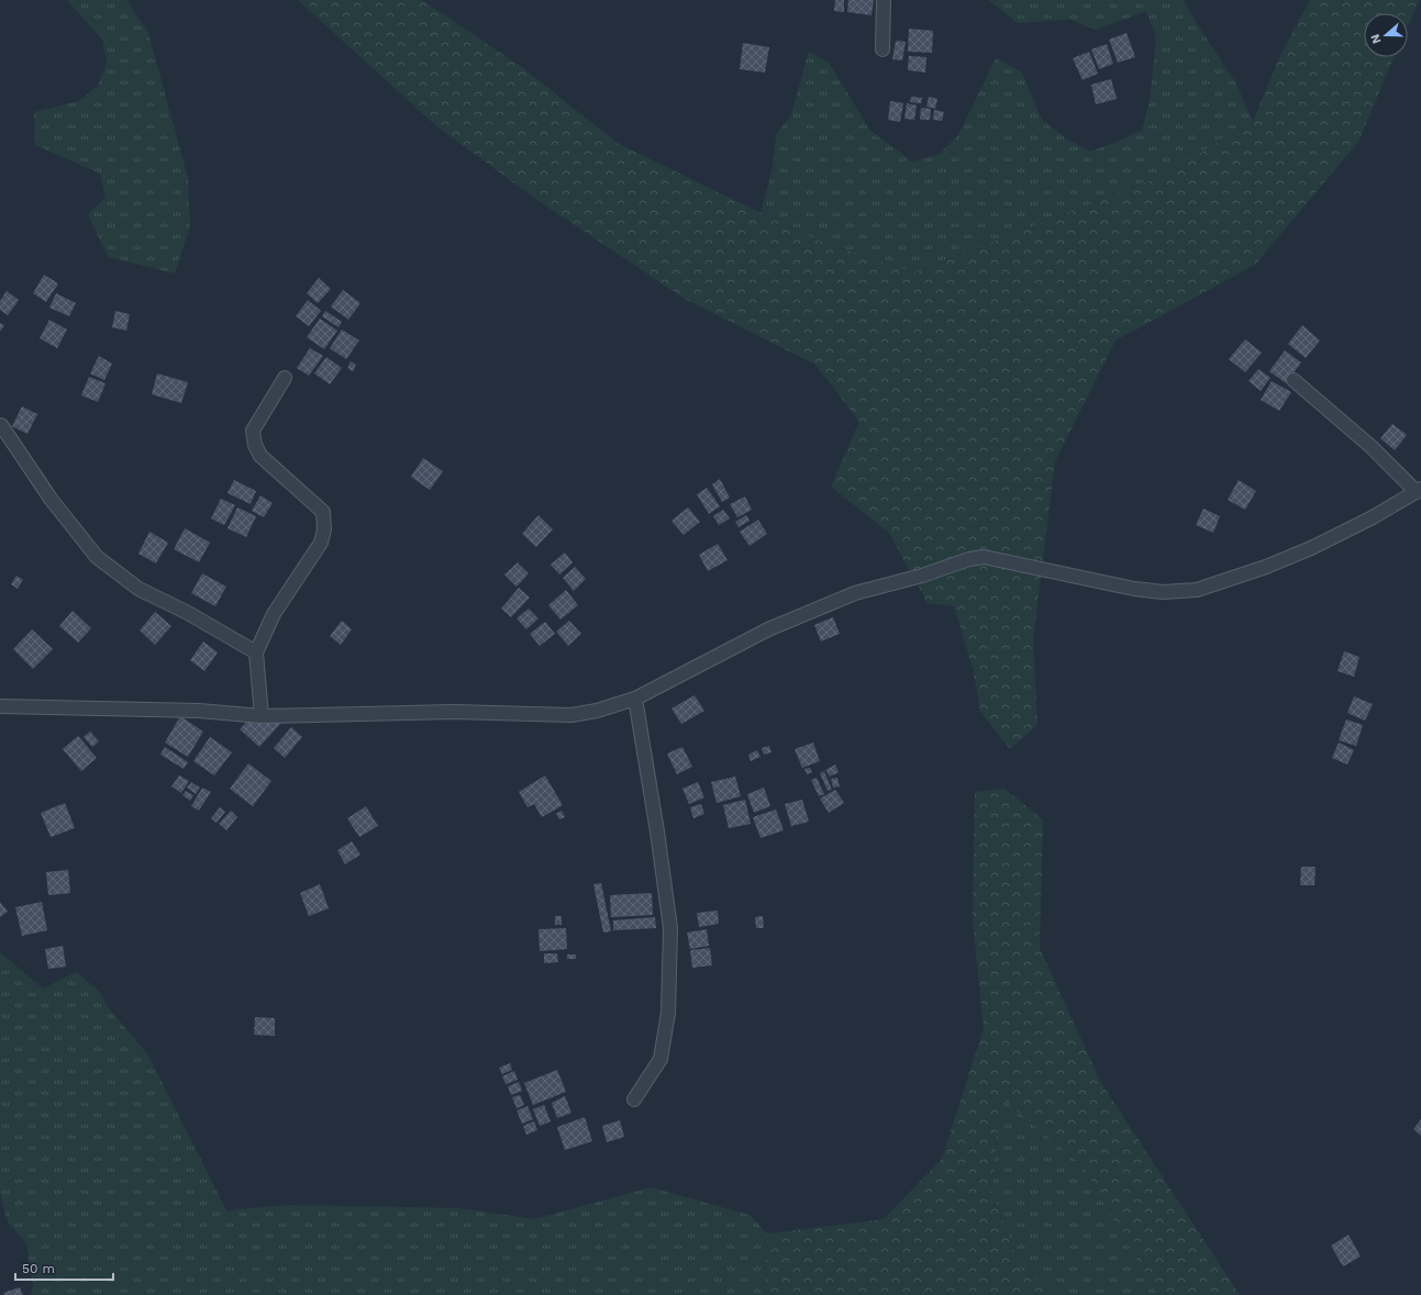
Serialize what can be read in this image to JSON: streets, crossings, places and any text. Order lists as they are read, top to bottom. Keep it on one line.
{"scale_bar":"50 m","north":"left"}
